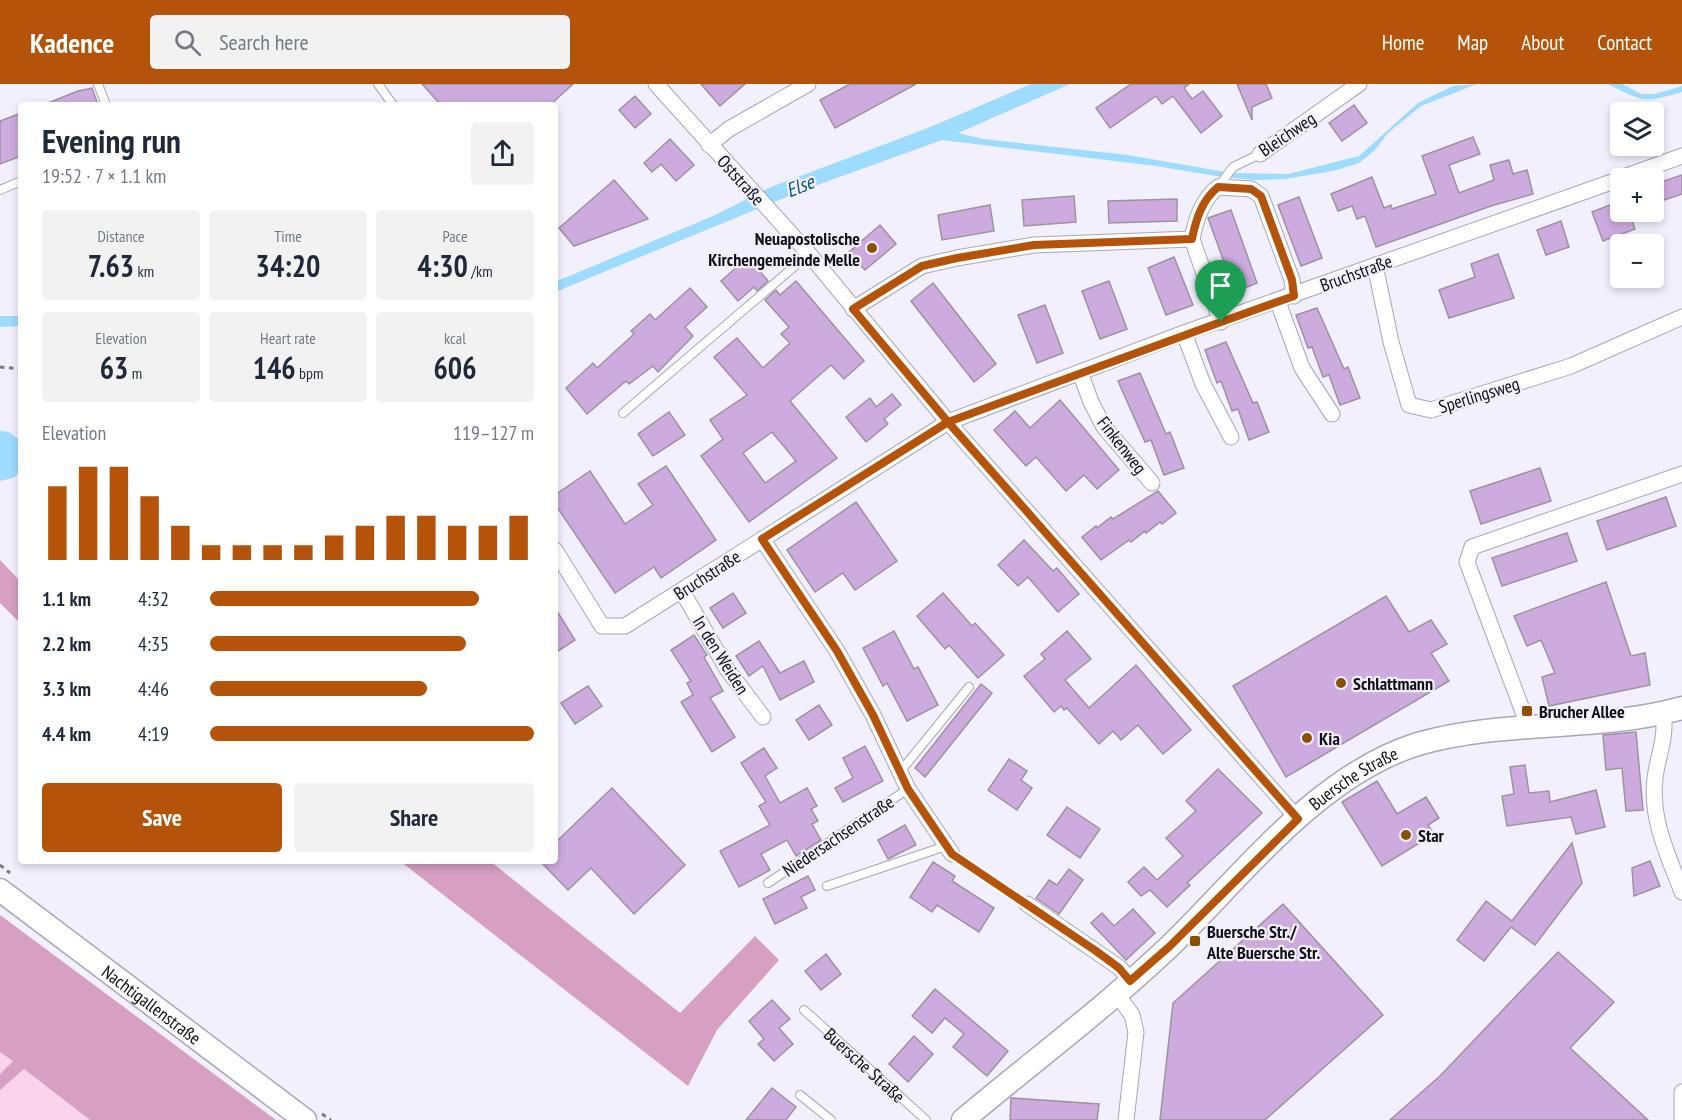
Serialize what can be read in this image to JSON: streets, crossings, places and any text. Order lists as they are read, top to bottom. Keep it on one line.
{"streets":{"main road":["Buersche Straße","Nachtigallenstraße"],"street":["Bleichweg","Oststraße","Bruchstraße","Sperlingsweg","Finkenweg","In den Weiden","Niedersachsenstraße"]},"crossings":[["Oststraße","Bruchstraße"],["Oststraße","Buersche Straße"],["Bruchstraße","Sperlingsweg"],["Bruchstraße","Finkenweg"],["Bruchstraße","In den Weiden"],["Bruchstraße","Niedersachsenstraße"]],"water":["Else"],"places":{"other":["Neuapostolische Kirchengemeinde Melle","Schlattmann","Kia","Star"],"transit":["Brucher Allee","Buersche Str./ Alte Buersche Str."]},"page":{"header":"Kadence","search":"Search here","nav":["Home","Map","About","Contact"],"map_buttons":["+","−"],"heading":["Evening run","19:52 · 7 × 1.1 km"],"stats":[["Distance","7.63 km"],["Time","34:20"],["Pace","4:30 /km"],["Elevation","63 m"],["Heart rate","146 bpm"],["kcal","606"]],"chart":["Elevation","119–127 m"],"list":[{"name":"1.1 km","note":"4:32"},{"name":"2.2 km","note":"4:35"},{"name":"3.3 km","note":"4:46"},{"name":"4.4 km","note":"4:19"}],"buttons":["Save","Share"]}}
